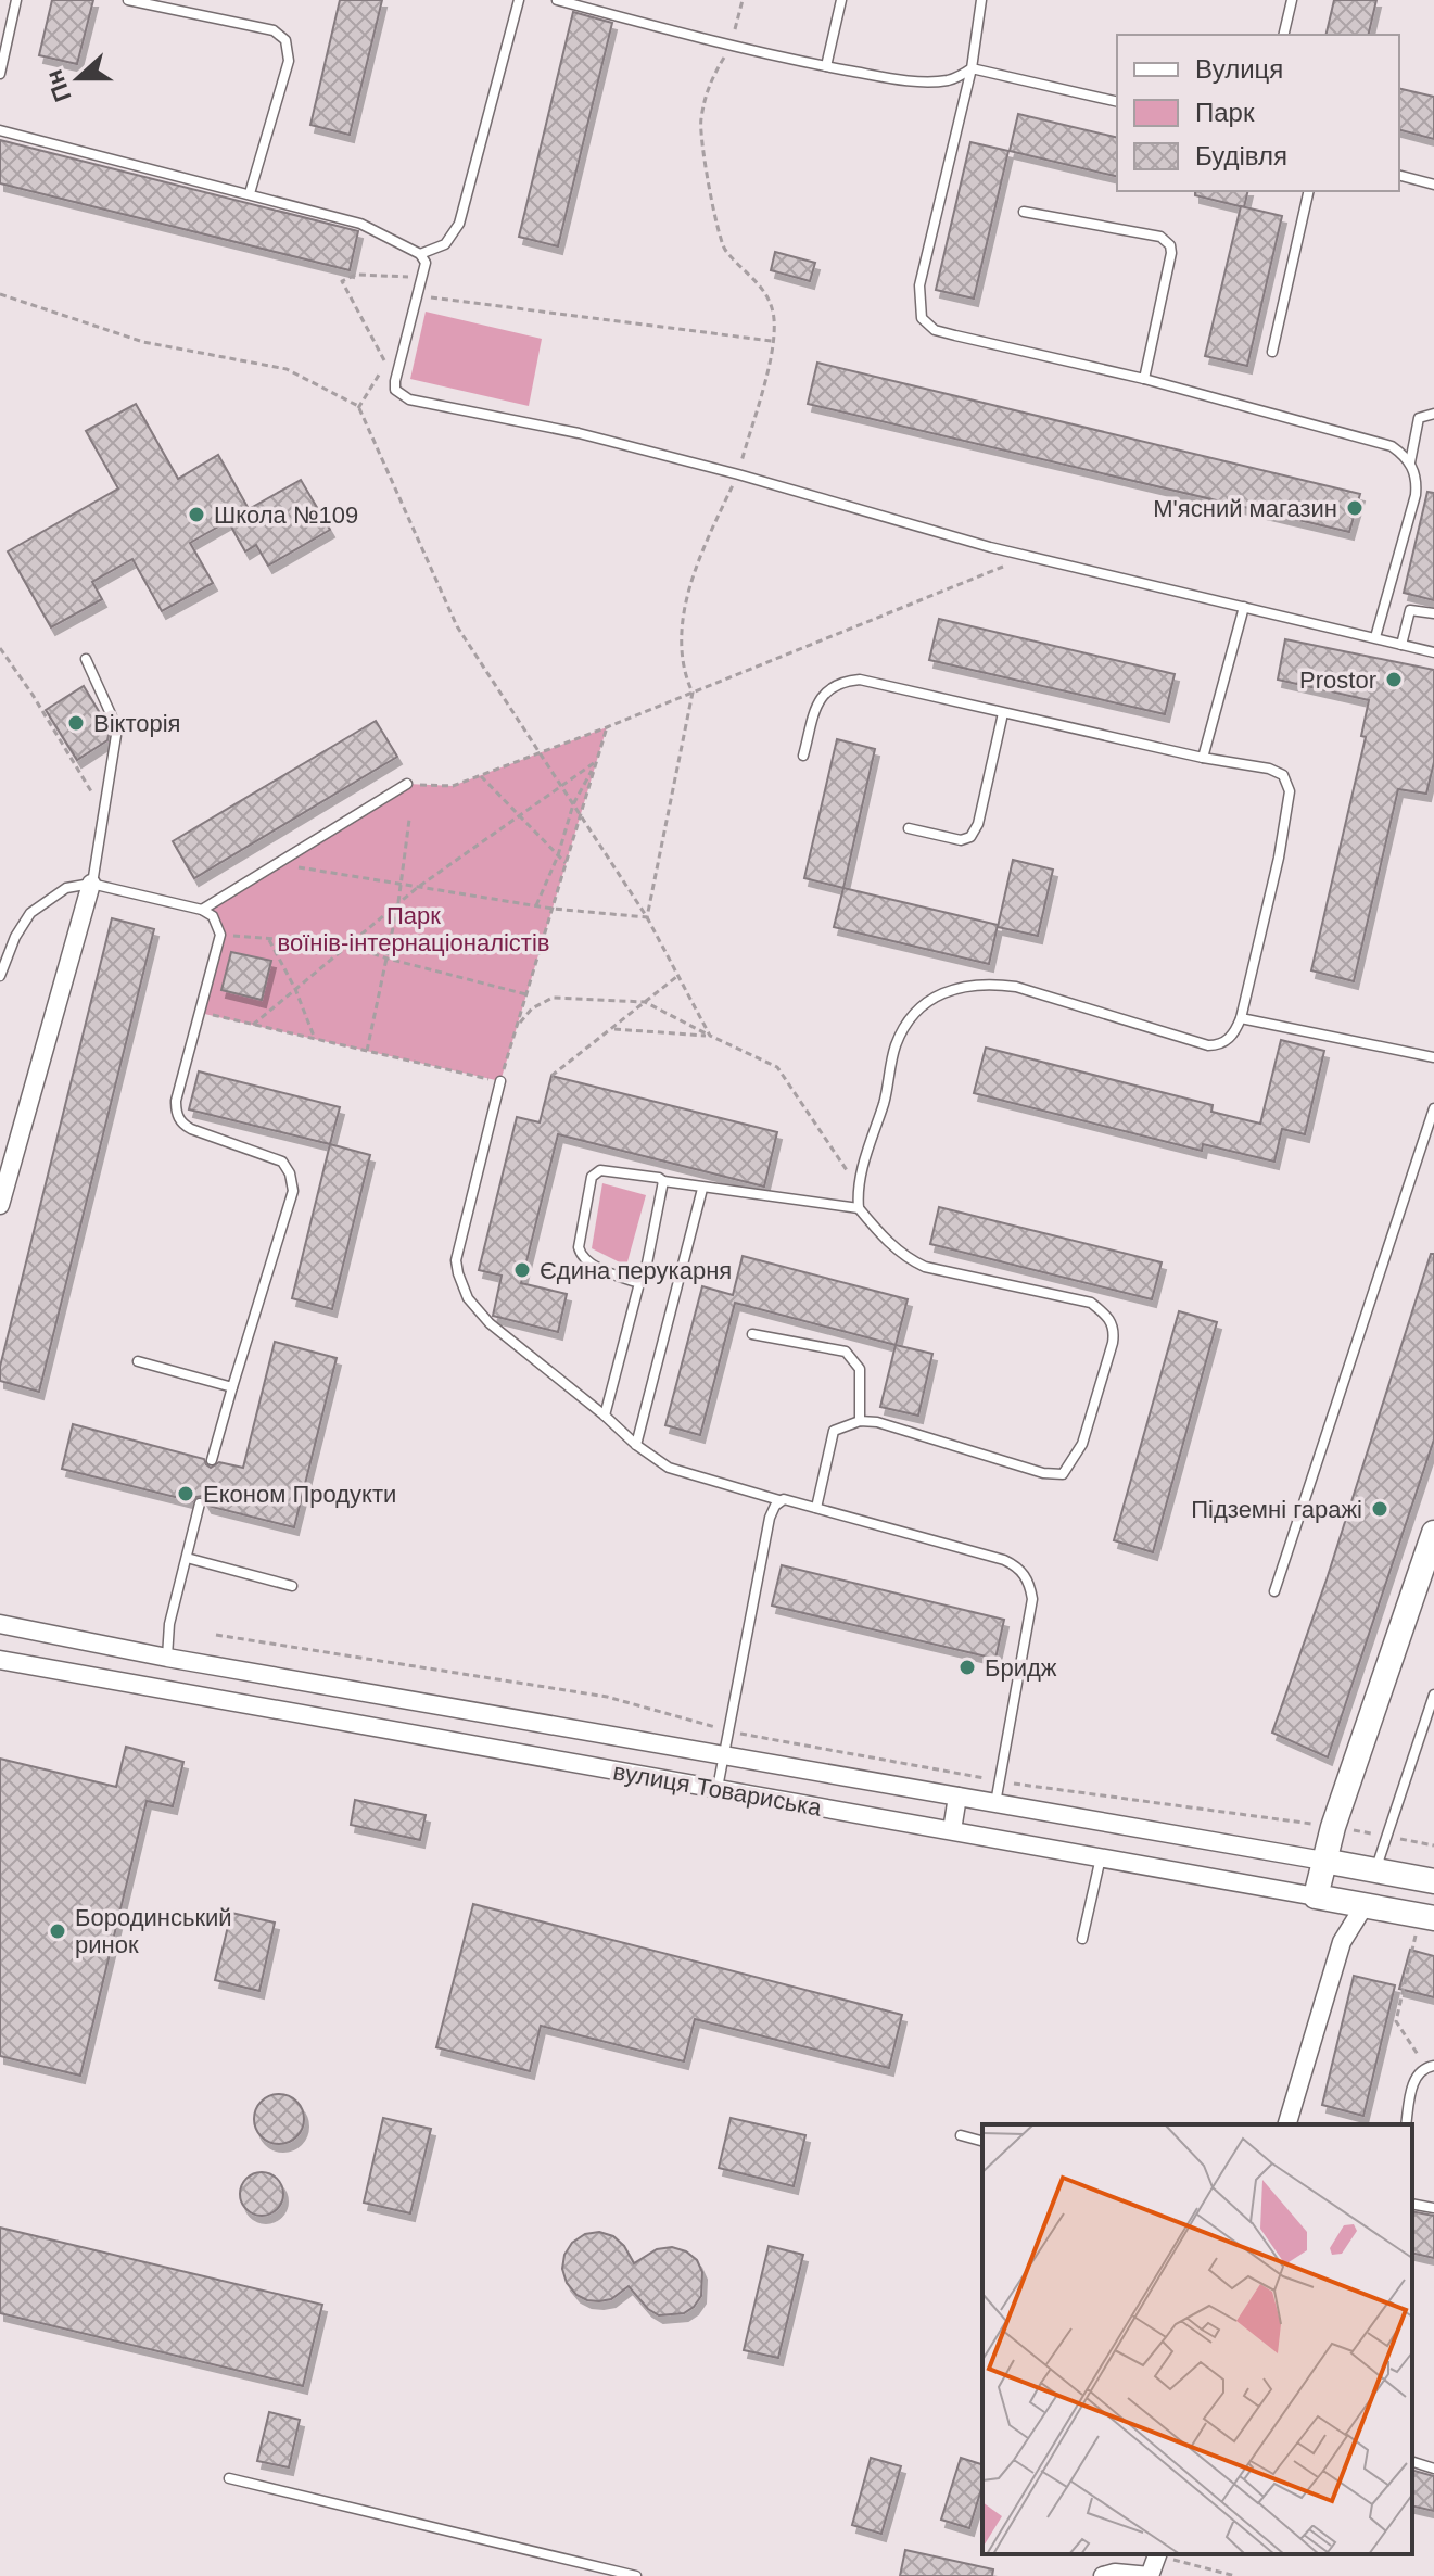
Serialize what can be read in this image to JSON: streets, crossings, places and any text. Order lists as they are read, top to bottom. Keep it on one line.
{"streets":{"street":["вулиця Товариська"]},"parks":["Парк воїнів-інтернаціоналістів"],"places":["М'ясний магазин","Школа №109","Prostor","Вікторія","Єдина перукарня","Економ Продукти","Підземні гаражі","Бридж","Бородинський ринок"],"legend":["Вулиця","Парк","Будівля"],"north":"left"}
